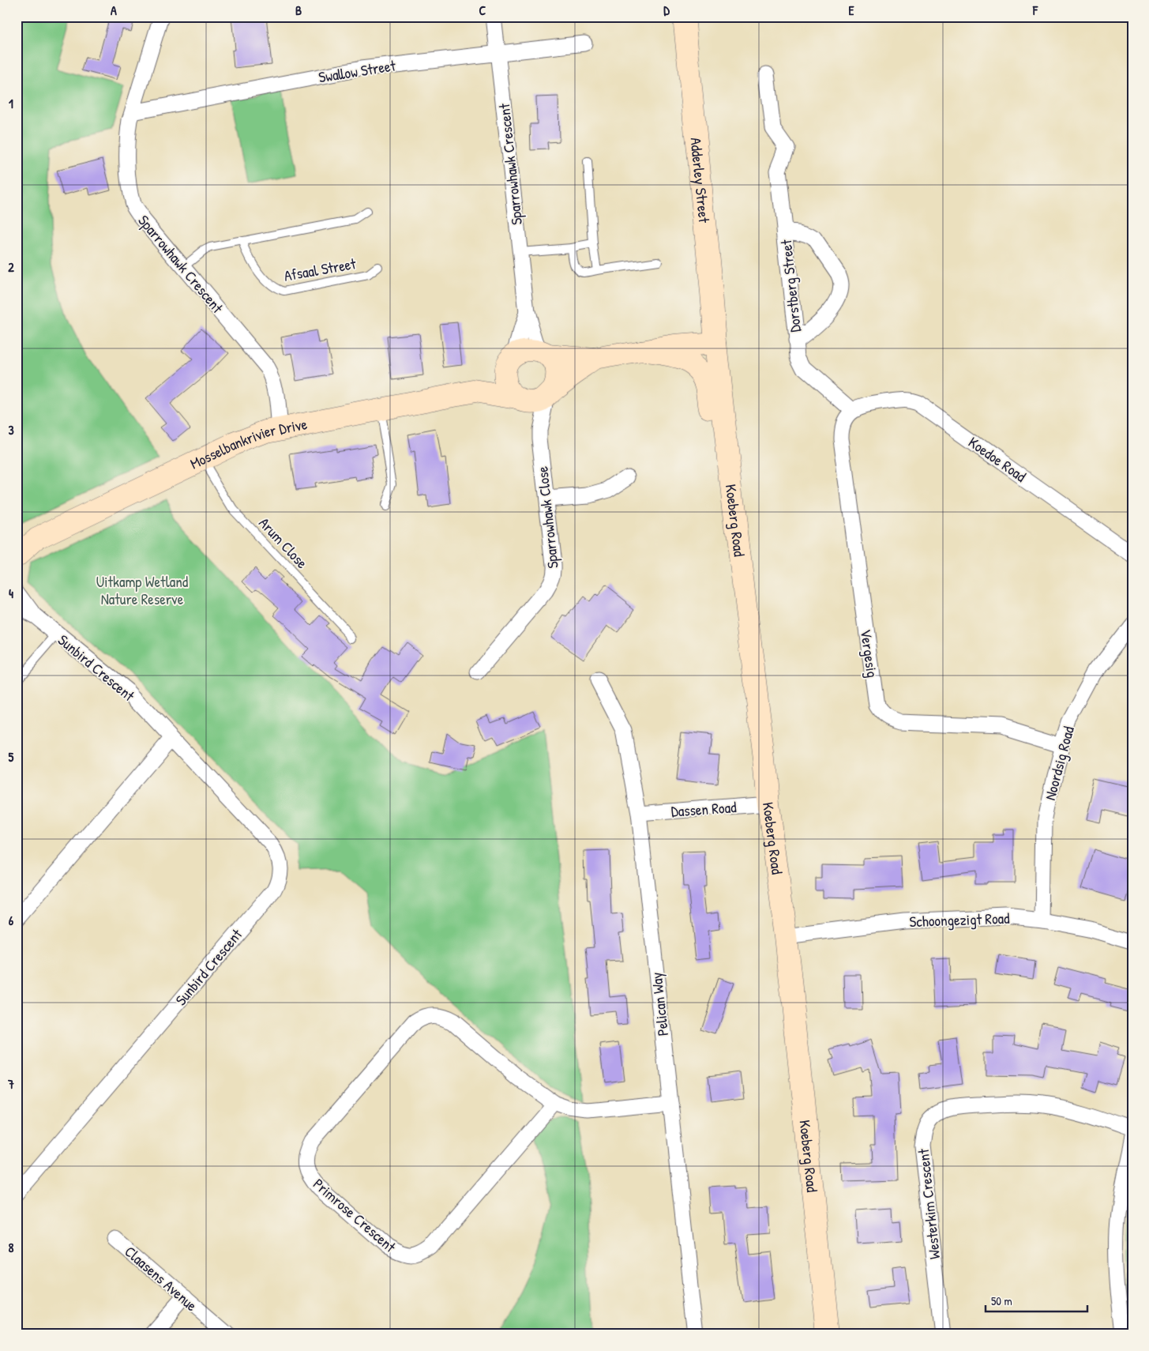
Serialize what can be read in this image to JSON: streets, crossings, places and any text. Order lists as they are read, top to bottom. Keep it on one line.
{"streets":{"main road":["Adderley Street","Mosselbankrivier Drive","Koeberg Road"],"street":["Swallow Street","Sparrowhawk Crescent","Dorstberg Street","Koedoe Road","Sparrowhawk Close","Vergesig","Sunbird Crescent","Noordsig Road","Dassen Road","Schoongezigt Road","Pelican Way","Westerkim Crescent","Primrose Crescent","Claasens Avenue"],"lane":["Afsaal Street","Arum Close"]},"crossings":[["Swallow Street","Sparrowhawk Crescent"],["Sparrowhawk Crescent","Mosselbankrivier Drive"],["Sparrowhawk Crescent","Sparrowhawk Close"],["Adderley Street","Mosselbankrivier Drive"],["Adderley Street","Koeberg Road"],["Dorstberg Street","Koedoe Road"],["Dorstberg Street","Vergesig"],["Mosselbankrivier Drive","Sparrowhawk Close"],["Mosselbankrivier Drive","Koeberg Road"],["Mosselbankrivier Drive","Arum Close"],["Koedoe Road","Vergesig"],["Koeberg Road","Dassen Road"],["Koeberg Road","Schoongezigt Road"],["Vergesig","Noordsig Road"],["Noordsig Road","Schoongezigt Road"],["Dassen Road","Pelican Way"],["Pelican Way","Primrose Crescent"]],"parks":["Uitkamp Wetland Nature Reserve"],"scale_bar":"50 m","grid":{"columns":["A","B","C","D","E","F"],"rows":["1","2","3","4","5","6","7","8"]}}
